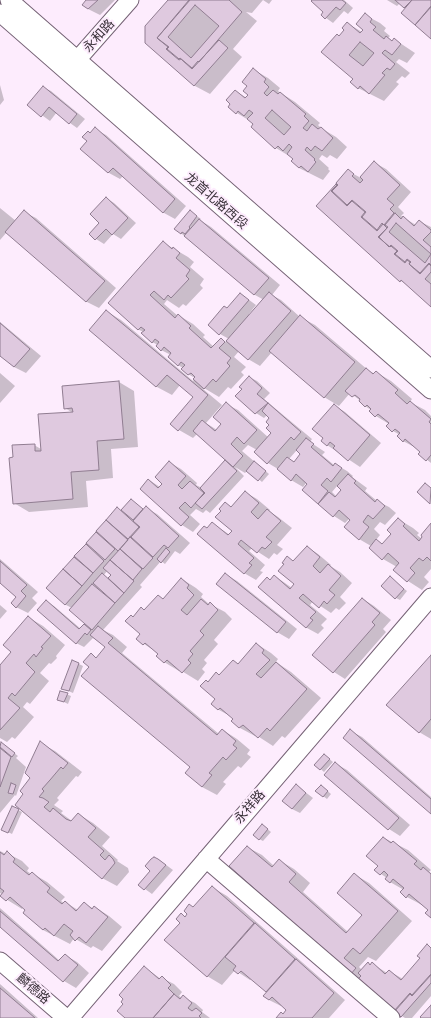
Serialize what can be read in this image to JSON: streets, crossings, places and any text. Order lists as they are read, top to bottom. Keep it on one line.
{"streets":{"street":["永和路","龙首北路西段","永祥路","麟德路"]},"crossings":[["永和路","龙首北路西段"]]}
